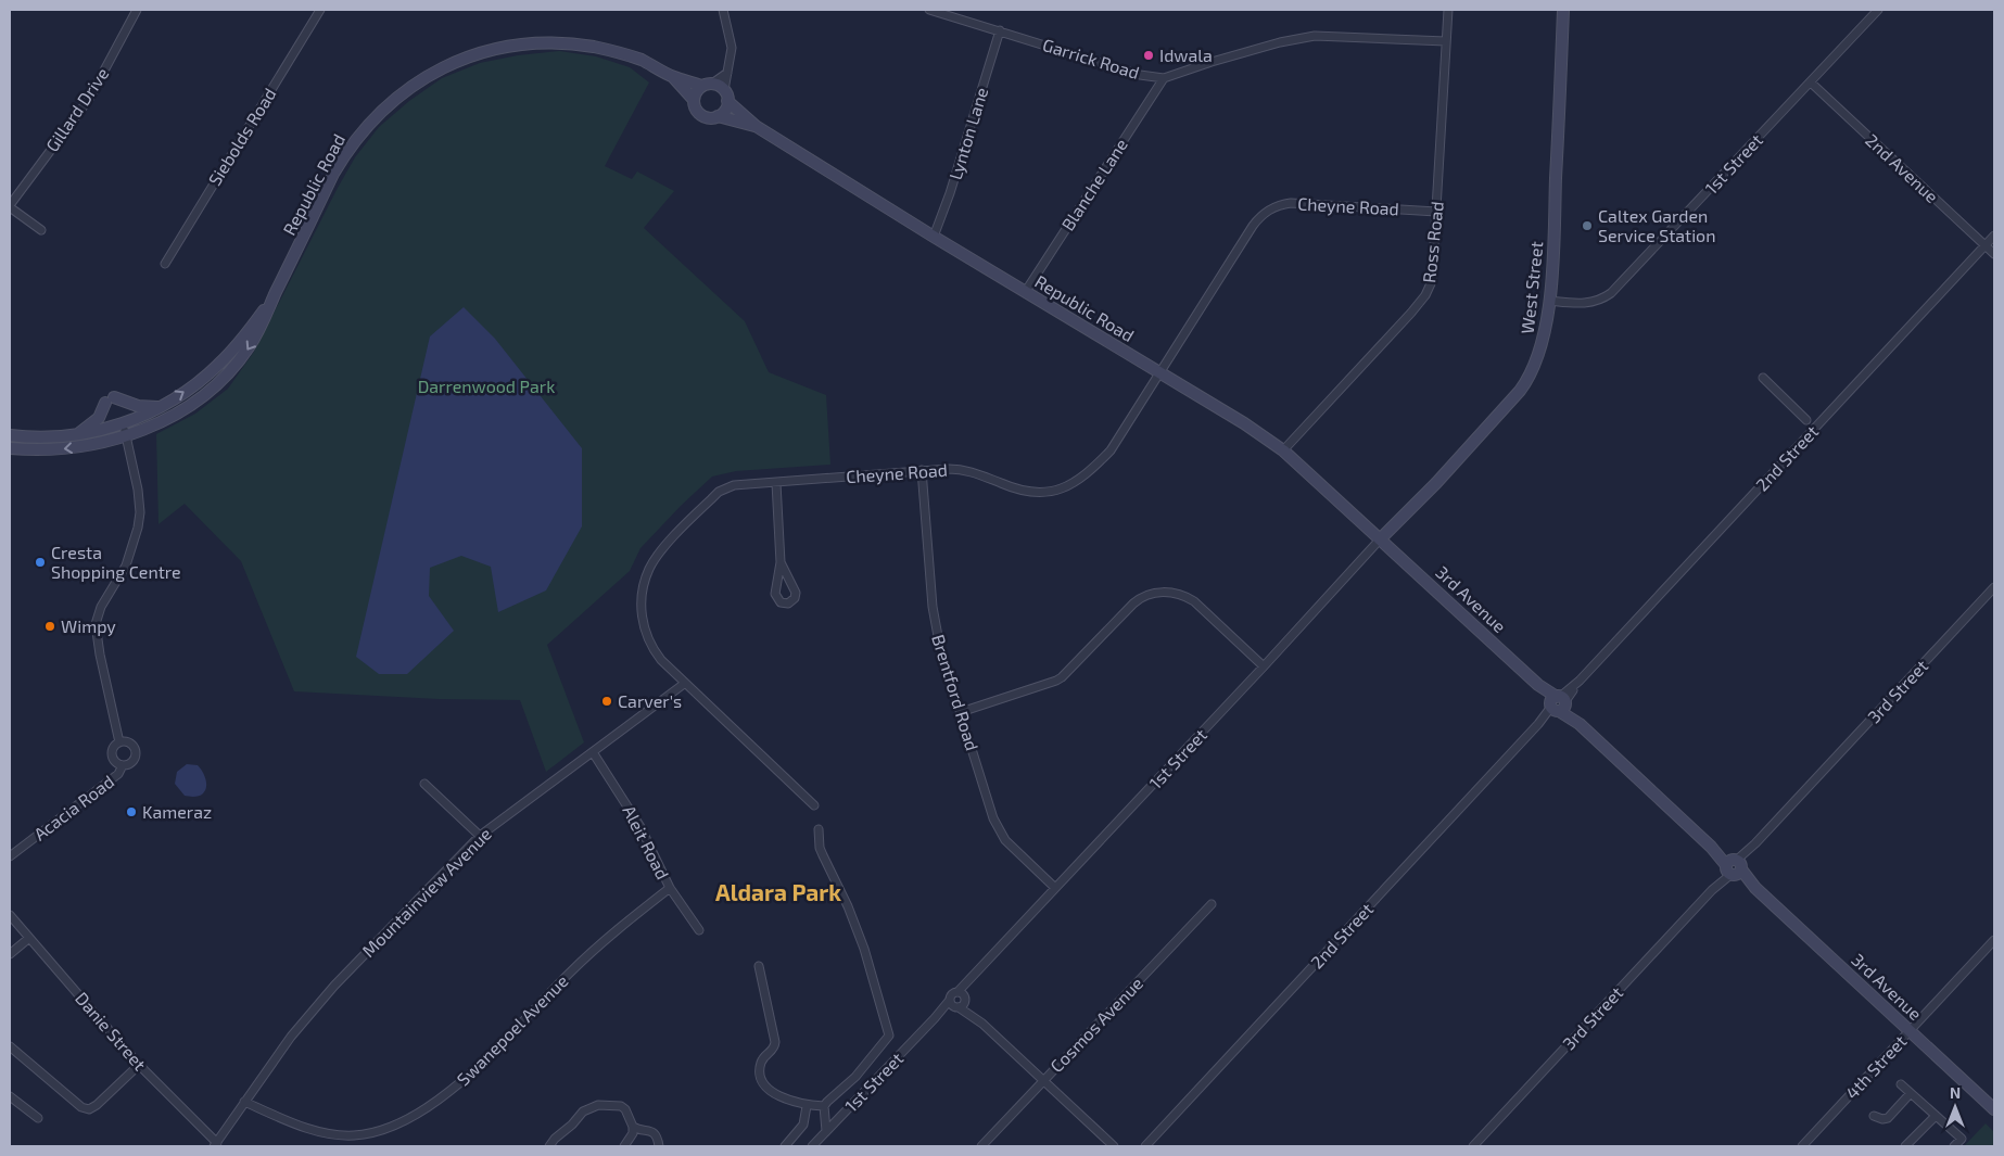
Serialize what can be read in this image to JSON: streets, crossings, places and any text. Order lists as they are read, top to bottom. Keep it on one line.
{"streets":{"main road":["Republic Road","West Street","3rd Avenue"],"street":["Garrick Road","Gillard Drive","Lynton Lane","Siebolds Road","1st Street","2nd Avenue","Blanche Lane","Cheyne Road","Ross Road","2nd Street","3rd Street","Brentford Road","Acacia Road","Aleit Road","Mountainview Avenue","Cosmos Avenue","Swanepoel Avenue","Danie Street","4th Street"]},"crossings":[["Garrick Road","Lynton Lane"],["Garrick Road","Blanche Lane"],["Garrick Road","Ross Road"],["Lynton Lane","Republic Road"],["1st Street","2nd Avenue"],["1st Street","Republic Road"],["1st Street","West Street"],["1st Street","3rd Avenue"],["1st Street","Brentford Road"],["2nd Avenue","2nd Street"],["Republic Road","Blanche Lane"],["Republic Road","Cheyne Road"],["Republic Road","Ross Road"],["Republic Road","West Street"],["Republic Road","3rd Avenue"],["Cheyne Road","Ross Road"],["Cheyne Road","Brentford Road"],["Cheyne Road","Mountainview Avenue"],["West Street","3rd Avenue"],["2nd Street","3rd Avenue"],["3rd Avenue","3rd Street"],["3rd Avenue","4th Street"],["Aleit Road","Mountainview Avenue"],["Aleit Road","Swanepoel Avenue"],["Mountainview Avenue","Swanepoel Avenue"],["Mountainview Avenue","Danie Street"]],"districts":["Aldara Park"],"parks":["Darrenwood Park"],"places":["Idwala","Caltex Garden Service Station","Cresta Shopping Centre","Wimpy","Carver's","Kameraz"],"north":"top"}
